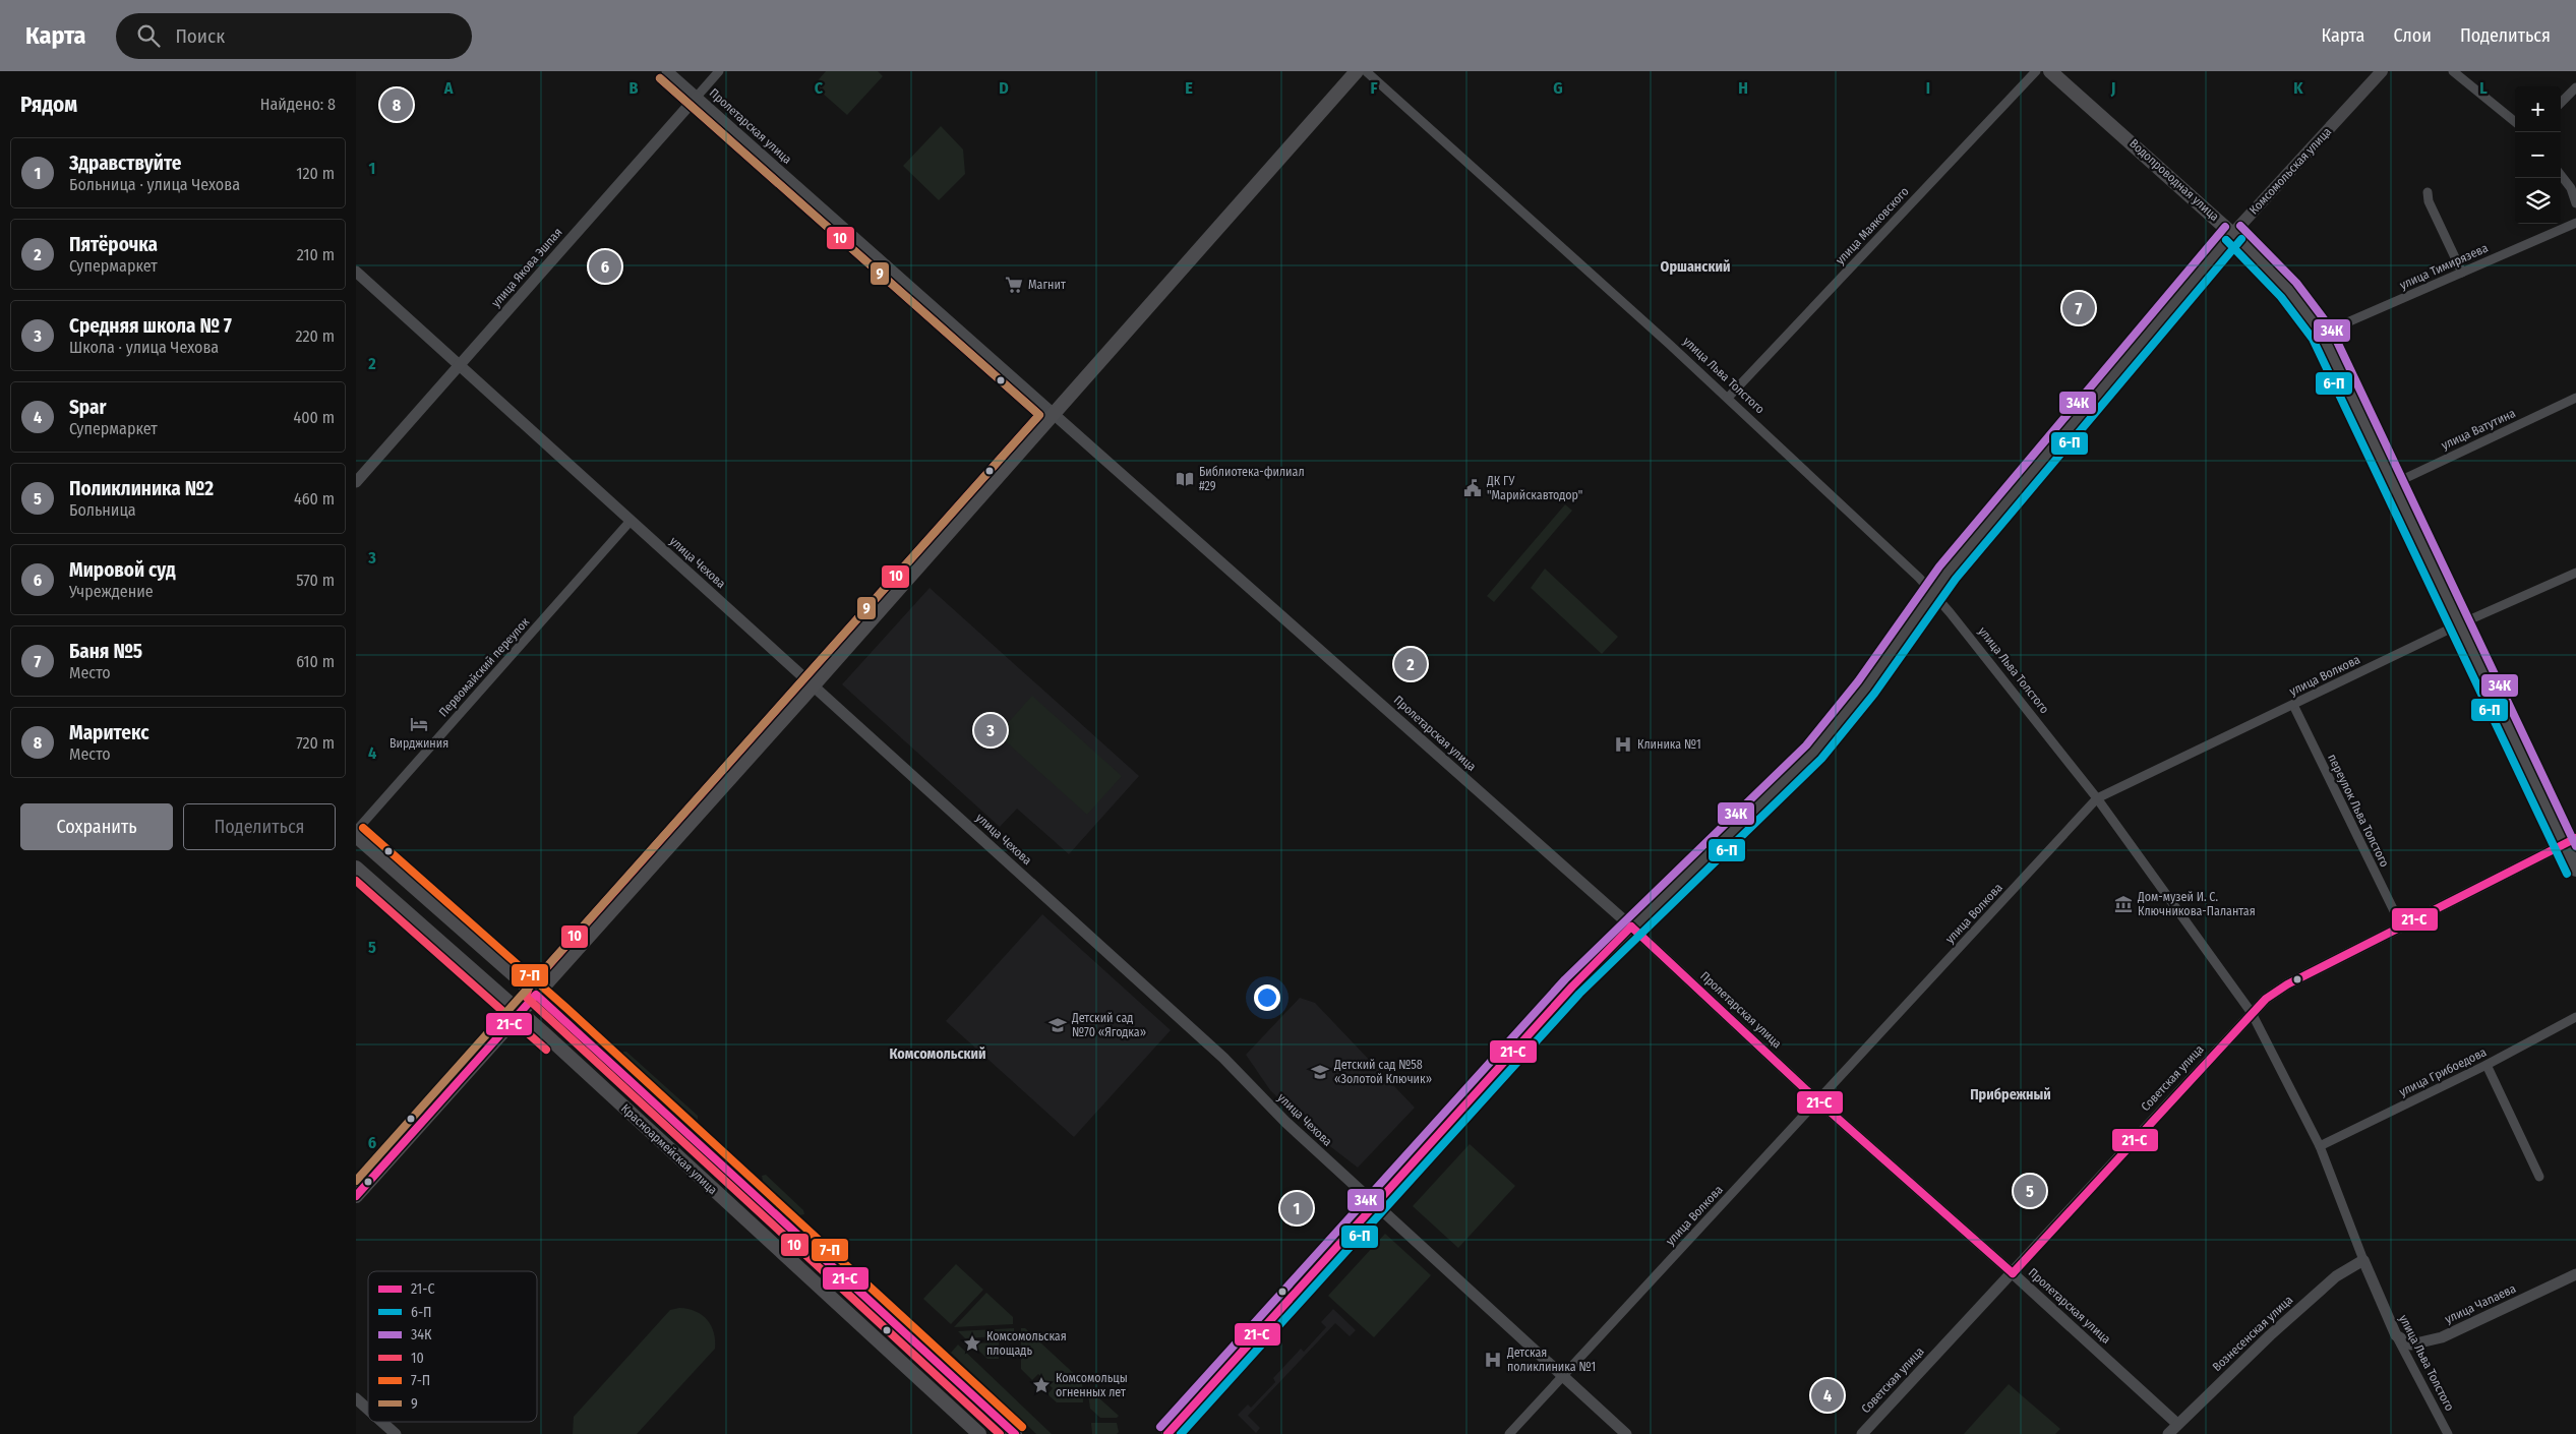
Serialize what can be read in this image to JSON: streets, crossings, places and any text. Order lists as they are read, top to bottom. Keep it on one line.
{"streets":{"main road":["Комсомольская улица","Водопроводная улица","Красноармейская улица"],"street":["Пролетарская улица","улица Маяковского","улица Тимирязева","улица Якова Эшпая","улица Льва Толстого","улица Ватутина","улица Чехова","Первомайский переулок","улица Волкова","переулок Льва Толстого","улица Грибоедова","Советская улица","улица Чапаева","Вознесенская улица"]},"crossings":[["Пролетарская улица","Комсомольская улица"],["Пролетарская улица","улица Якова Эшпая"],["Пролетарская улица","улица Волкова"],["Пролетарская улица","Советская улица"],["Пролетарская улица","Вознесенская улица"],["Комсомольская улица","Водопроводная улица"],["Комсомольская улица","улица Льва Толстого"],["Комсомольская улица","улица Чехова"],["Водопроводная улица","улица Тимирязева"],["Водопроводная улица","улица Ватутина"],["Водопроводная улица","улица Волкова"],["Водопроводная улица","Советская улица"],["улица Маяковского","улица Льва Толстого"],["улица Якова Эшпая","улица Чехова"],["улица Льва Толстого","улица Волкова"],["улица Льва Толстого","улица Грибоедова"],["улица Льва Толстого","Советская улица"],["улица Льва Толстого","улица Чапаева"],["улица Льва Толстого","Вознесенская улица"],["улица Чехова","Первомайский переулок"],["улица Чехова","улица Волкова"],["улица Волкова","переулок Льва Толстого"],["переулок Льва Толстого","Советская улица"]],"districts":["Оршанский","Комсомольский","Прибрежный"],"places":{"supermarket":["Магнит"],"library":["Библиотека-филиал #29"],"public building":["ДК ГУ \"Марийскавтодор\""],"hotel":["Вирджиния"],"hospital":["Клиника №1","Детская поликлиника №1"],"museum":["Дом-музей И. С. Ключникова-Палантая"],"school or university":["Детский сад №70 «Ягодка»","Детский сад №58 «Золотой Ключик»"],"place":["Комсомольская площадь","Комсомольцы огненных лет"]},"lines":["transit line 10","transit line 9","transit line 34К","transit line 6-П","transit line 7-П","transit line 21-С"],"legend":["21-С","6-П","34К","10","7-П","9"],"page":{"header":"Карта","search":"Поиск","nav":["Карта","Слои","Поделиться"],"heading":["Рядом","Найдено: 8"],"map_buttons":["+","−"],"pins":["8","6","7","2","3","5","1","4"],"list":[{"mark":"1","name":"Здравствуйте","note":"Больница · улица Чехова","value":"120 m"},{"mark":"2","name":"Пятёрочка","note":"Супермаркет","value":"210 m"},{"mark":"3","name":"Средняя школа № 7","note":"Школа · улица Чехова","value":"220 m"},{"mark":"4","name":"Spar","note":"Супермаркет","value":"400 m"},{"mark":"5","name":"Поликлиника №2","note":"Больница","value":"460 m"},{"mark":"6","name":"Мировой суд","note":"Учреждение","value":"570 m"},{"mark":"7","name":"Баня №5","note":"Место","value":"610 m"},{"mark":"8","name":"Маритекс","note":"Место","value":"720 m"}],"buttons":["Сохранить","Поделиться"]},"grid":{"columns":["A","B","C","D","E","F","G","H","I","J","K","L"],"rows":["1","2","3","4","5","6"]}}
